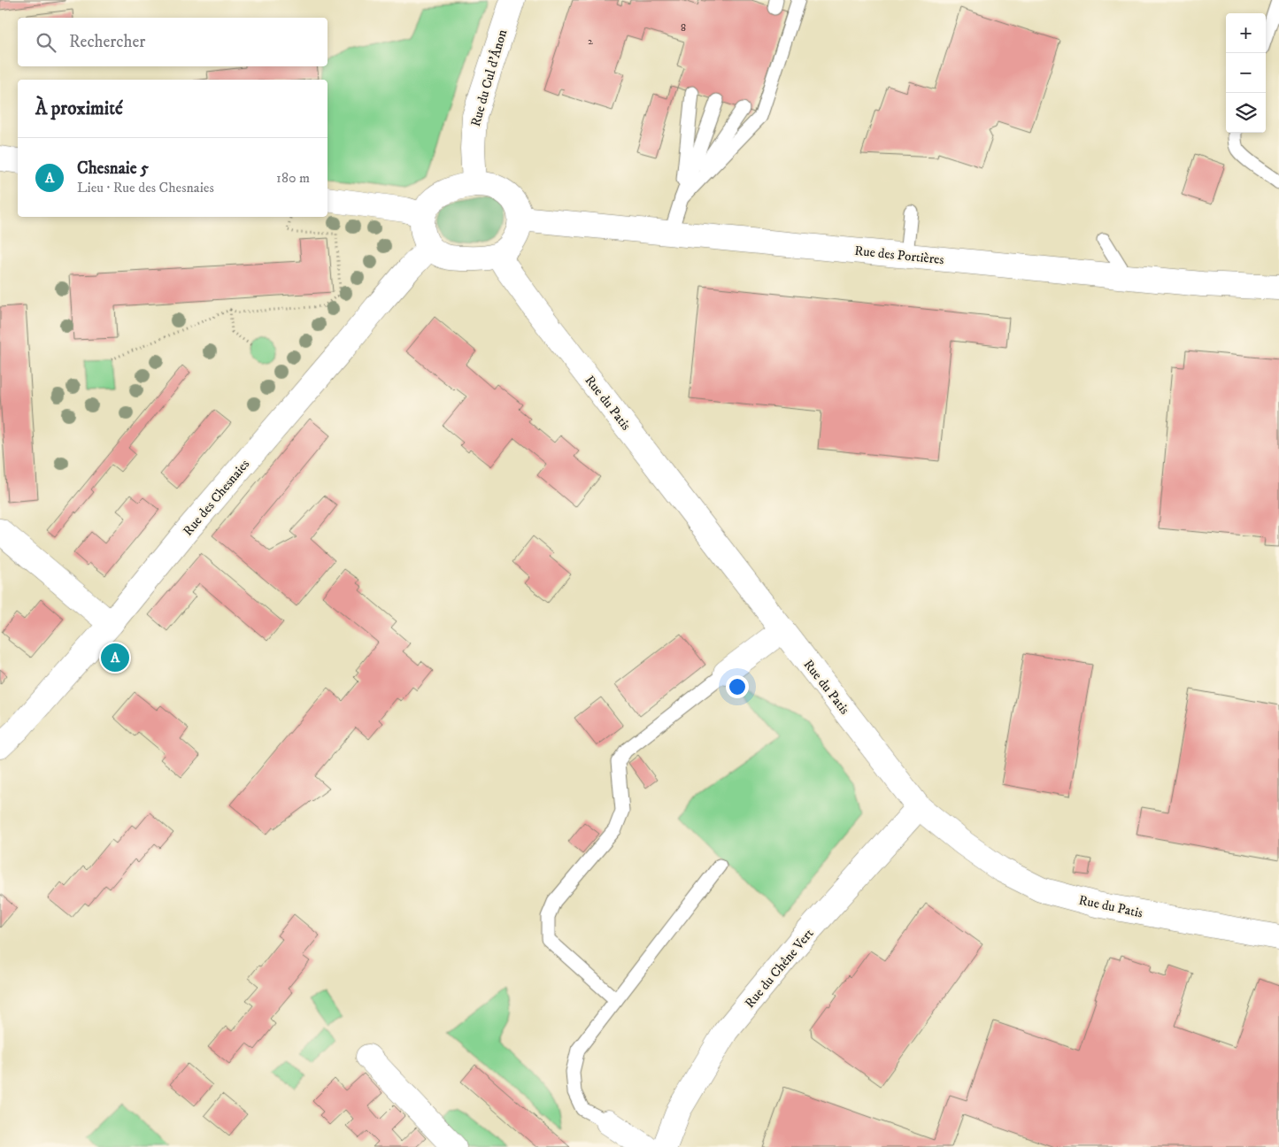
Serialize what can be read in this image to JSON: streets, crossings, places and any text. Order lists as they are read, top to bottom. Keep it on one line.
{"streets":{"street":["Rue du Cul d'Ânon","Rue des Portières","Rue du Patis","Rue des Chesnaies","Rue du Chêne Vert"]},"crossings":[["Rue du Cul d'Ânon","Rue des Portières"],["Rue du Cul d'Ânon","Rue du Patis"],["Rue du Cul d'Ânon","Rue des Chesnaies"],["Rue des Portières","Rue du Patis"],["Rue des Portières","Rue des Chesnaies"],["Rue du Patis","Rue des Chesnaies"],["Rue du Patis","Rue du Chêne Vert"]],"house_numbers":["8","2"],"page":{"map_buttons":["+","−"],"search":"Rechercher","heading":"À proximité","list":[{"mark":"A","name":"Chesnaie 5","note":"Lieu · Rue des Chesnaies","value":"180 m"}],"pins":"A"}}
